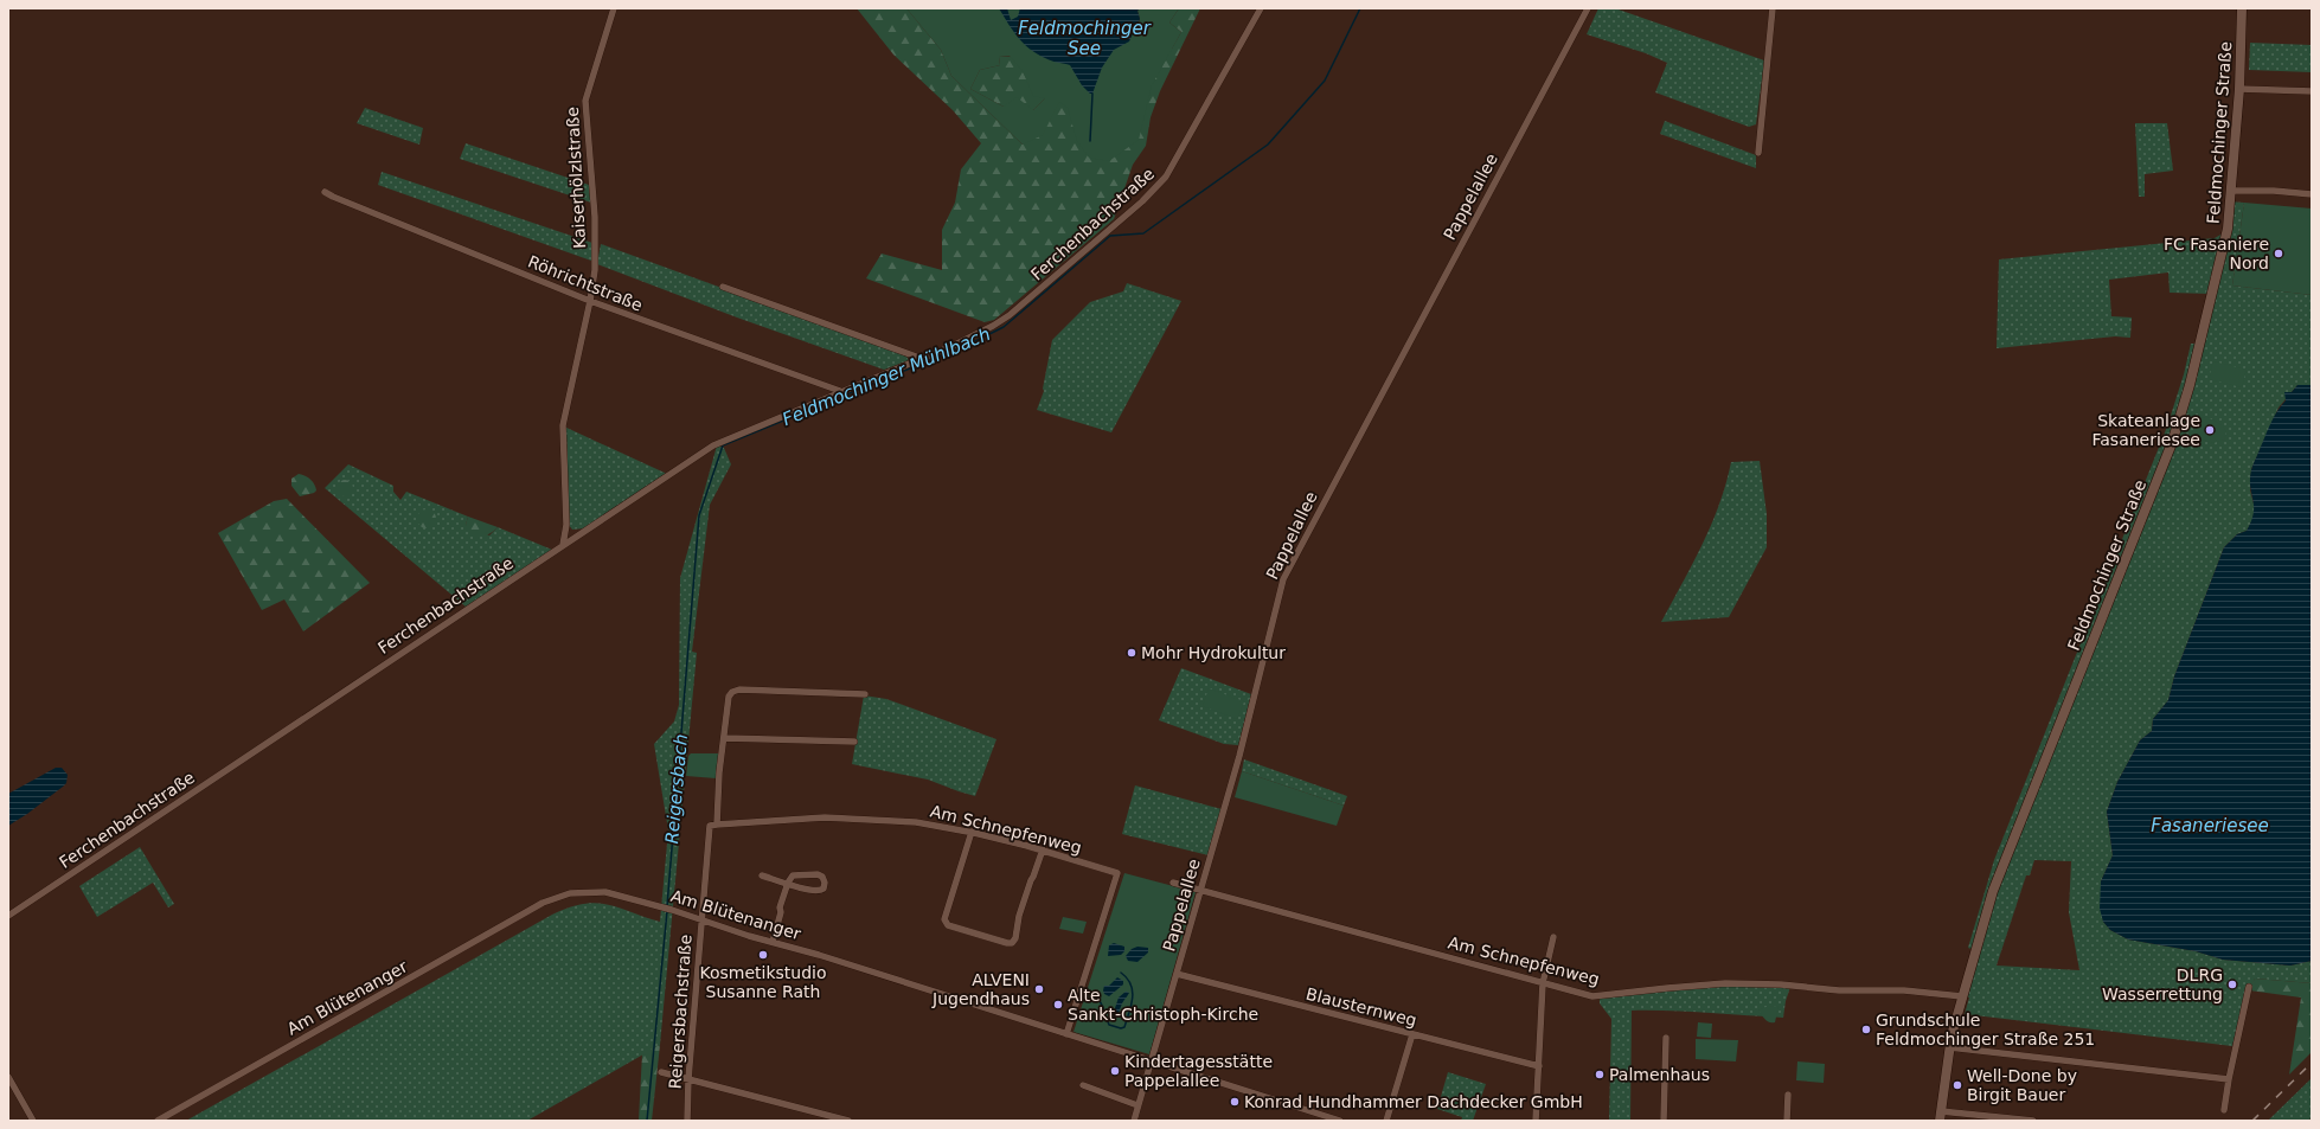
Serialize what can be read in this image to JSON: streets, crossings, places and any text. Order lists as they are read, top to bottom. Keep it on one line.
{"streets":{"main road":["Feldmochinger Straße"],"street":["Kaiserhölzlstraße","Pappelallee","Ferchenbachstraße","Röhrichtstraße","Am Schnepfenweg","Am Blütenanger","Blausternweg","Reigersbachstraße"]},"crossings":[["Feldmochinger Straße","Am Schnepfenweg"],["Kaiserhölzlstraße","Ferchenbachstraße"],["Kaiserhölzlstraße","Röhrichtstraße"],["Pappelallee","Am Schnepfenweg"],["Pappelallee","Am Blütenanger"],["Pappelallee","Blausternweg"],["Ferchenbachstraße","Röhrichtstraße"],["Am Schnepfenweg","Am Blütenanger"],["Am Schnepfenweg","Reigersbachstraße"],["Am Blütenanger","Reigersbachstraße"]],"water":["Feldmochinger See","Feldmochinger Mühlbach","Reigersbach","Fasaneriesee"],"places":["FC Fasaniere Nord","Skateanlage Fasaneriesee","Mohr Hydrokultur","Kosmetikstudio Susanne Rath","DLRG Wasserrettung","ALVENI Jugendhaus","Alte Sankt-Christoph-Kirche","Grundschule Feldmochinger Straße 251","Kindertagesstätte Pappelallee","Palmenhaus","Well-Done by Birgit Bauer","Konrad Hundhammer Dachdecker GmbH"]}
